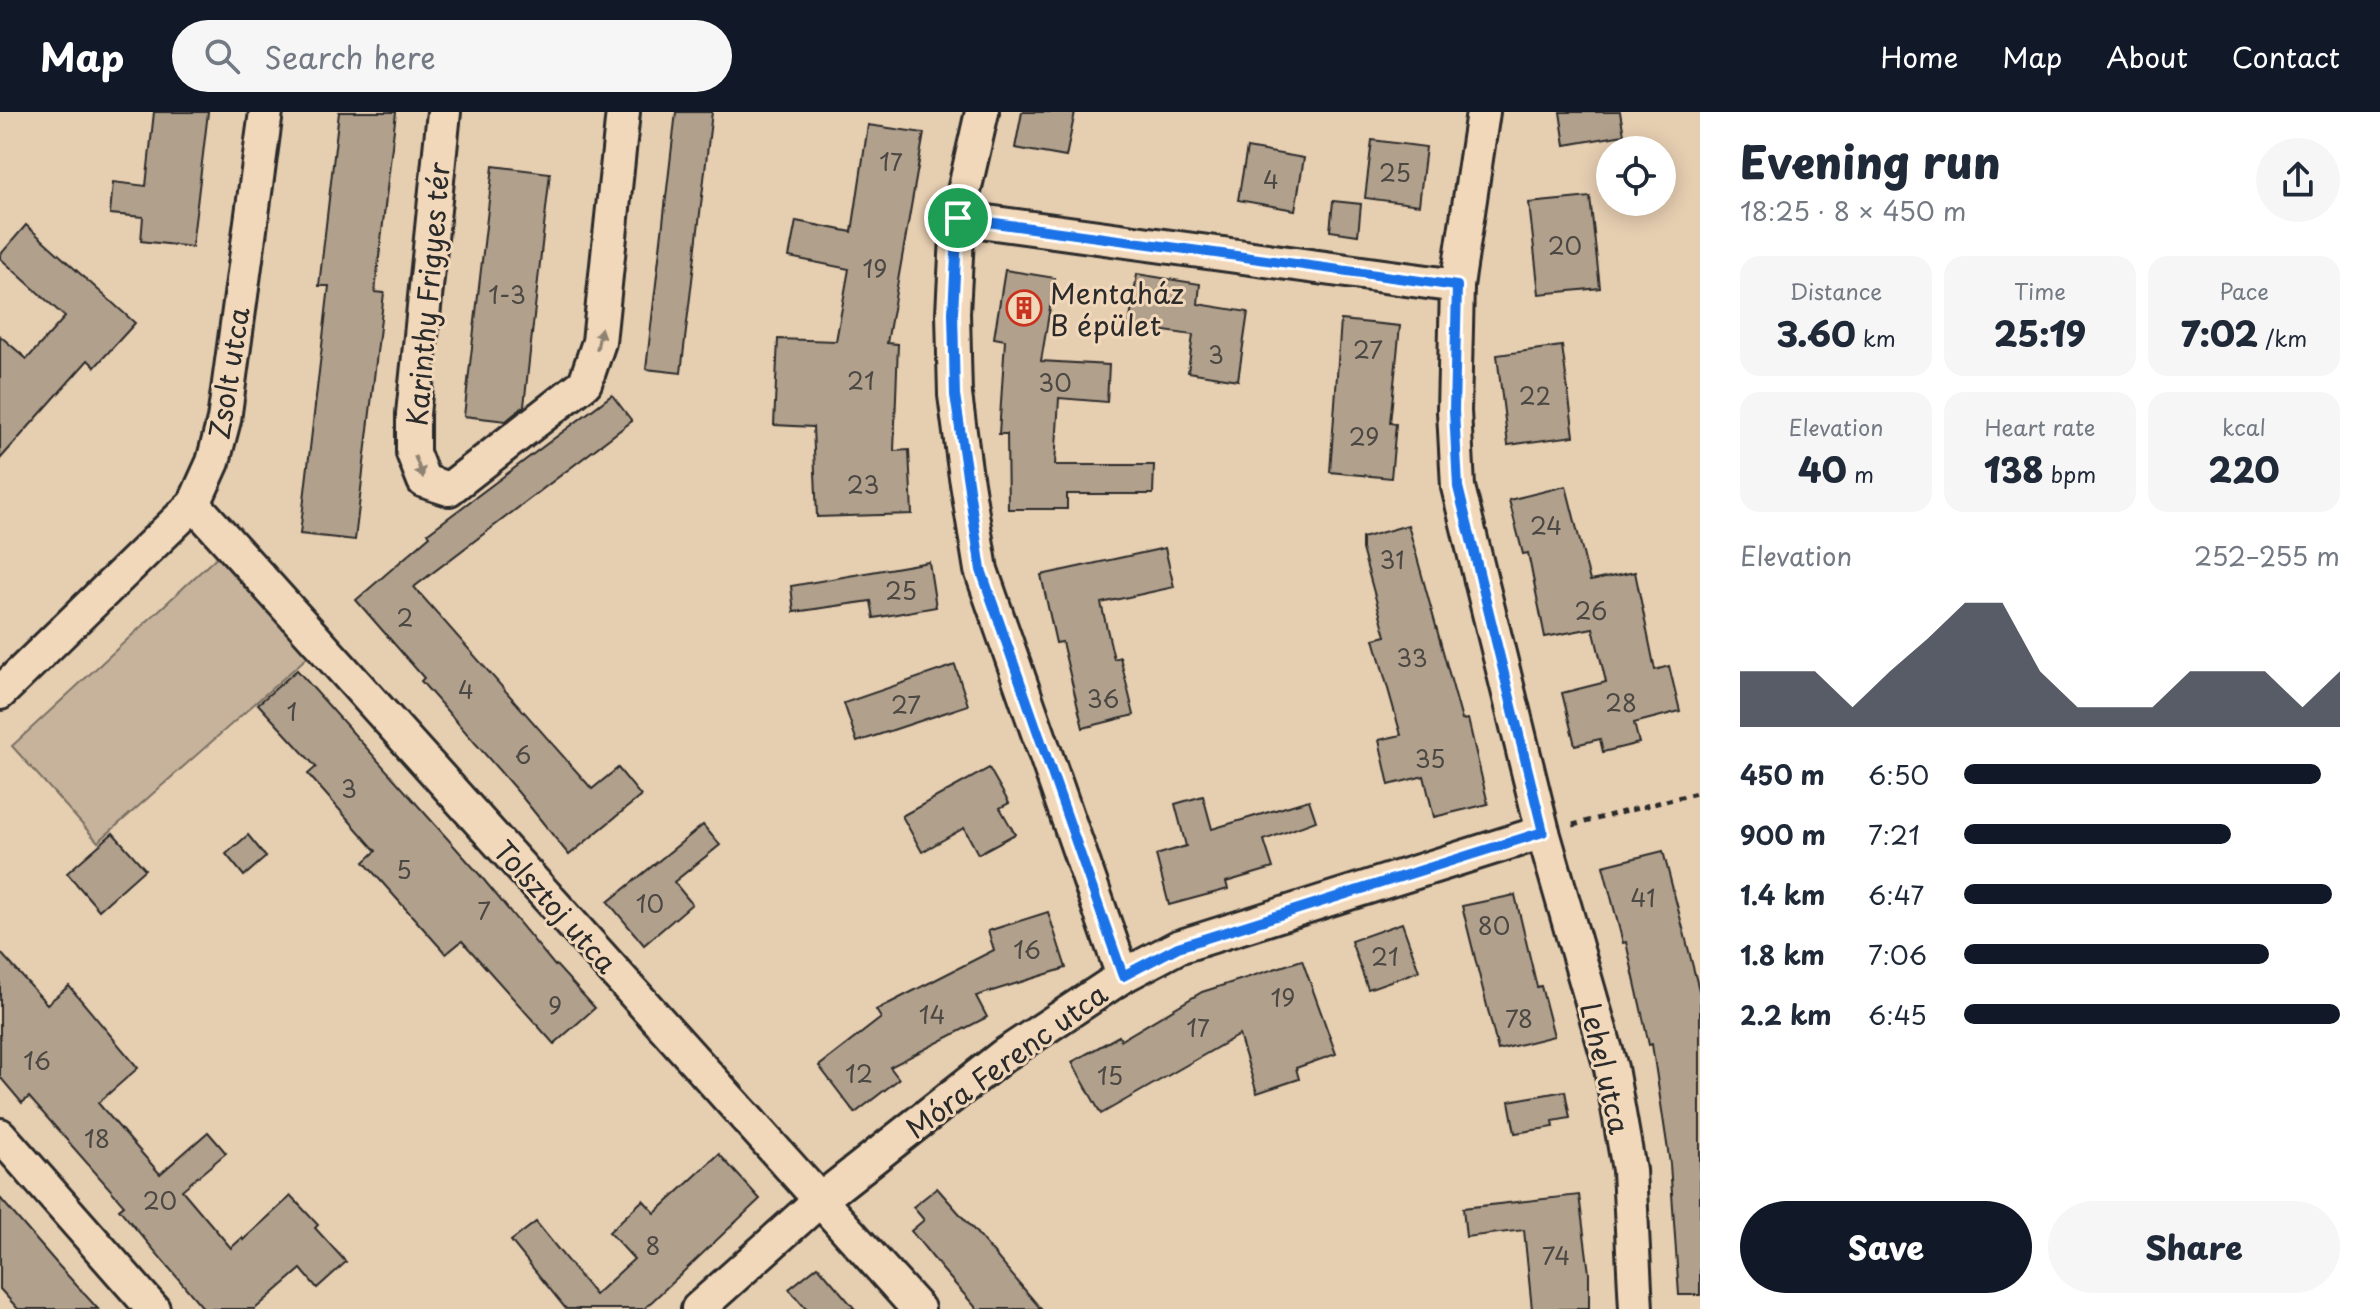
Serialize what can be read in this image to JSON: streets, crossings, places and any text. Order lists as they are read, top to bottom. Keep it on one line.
{"streets":{"street":["Karinthy Frigyes tér","Zsolt utca","Tolsztoj utca","Móra Ferenc utca","Lehel utca"]},"crossings":[["Zsolt utca","Tolsztoj utca"],["Tolsztoj utca","Móra Ferenc utca"],["Móra Ferenc utca","Lehel utca"]],"places":{"building":["Mentaház B épület"]},"house_numbers":["17","25","4","20","19","1-3","27","3","21","30","22","29","23","24","31","25","26","2","33","4","36","28","27","1","6","35","3","5","41","10","7","80","16","21","19","9","14","78","17","16","12","15","18","20","8","74"],"page":{"header":"Map","search":"Search here","nav":["Home","Map","About","Contact"],"heading":["Evening run","18:25 · 8 × 450 m"],"stats":[["Distance","3.60 km"],["Time","25:19"],["Pace","7:02 /km"],["Elevation","40 m"],["Heart rate","138 bpm"],["kcal","220"]],"chart":["Elevation","252–255 m"],"list":[{"name":"450 m","note":"6:50"},{"name":"900 m","note":"7:21"},{"name":"1.4 km","note":"6:47"},{"name":"1.8 km","note":"7:06"},{"name":"2.2 km","note":"6:45"}],"buttons":["Save","Share"]}}
